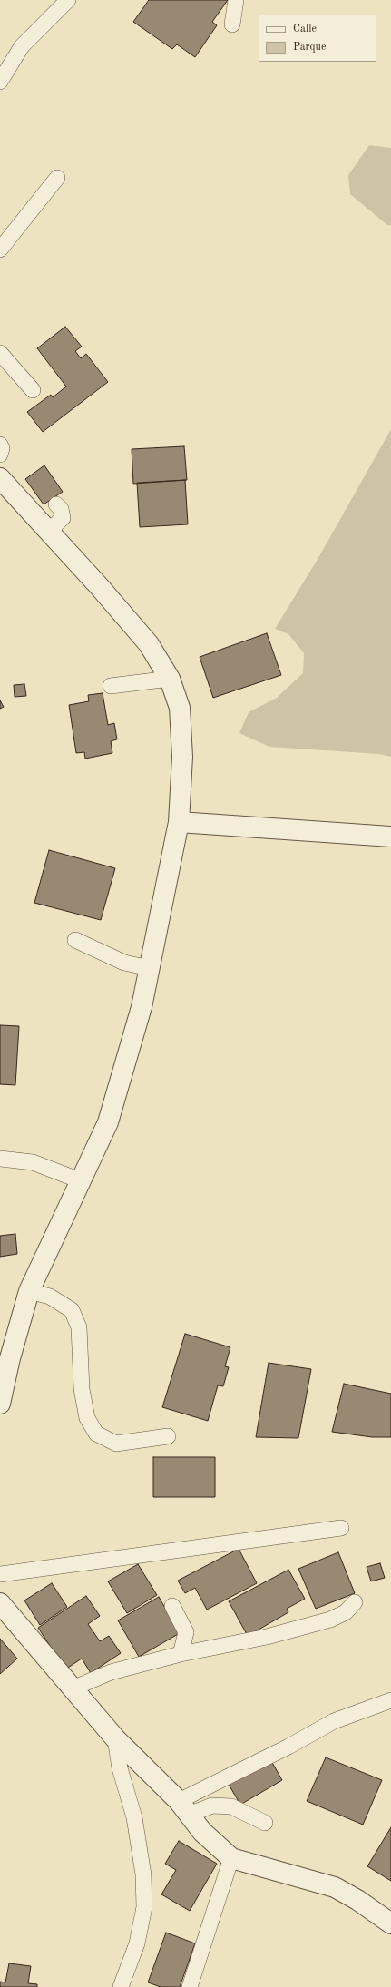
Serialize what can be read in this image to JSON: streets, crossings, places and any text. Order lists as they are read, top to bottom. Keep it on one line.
{"legend":["Calle","Parque"]}
